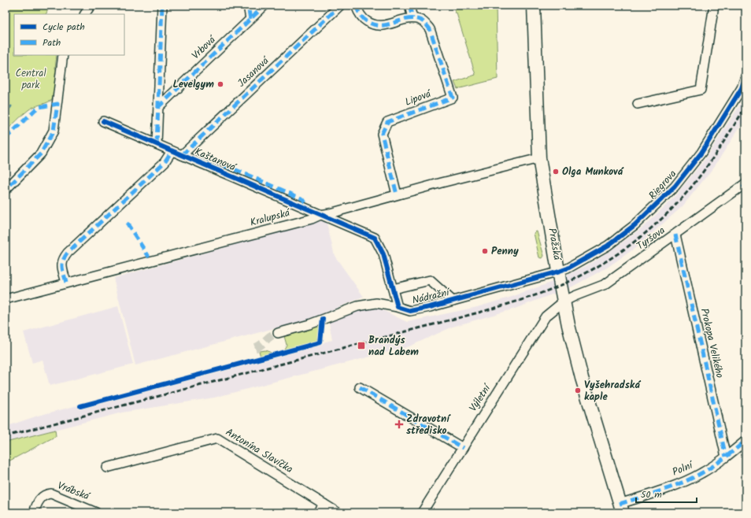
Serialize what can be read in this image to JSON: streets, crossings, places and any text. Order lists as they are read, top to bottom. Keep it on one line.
{"streets":{"main road":["Pražská"],"street":["Vrbová","Jasanová","Lipová","Kaštanová","Riegrova","Kralupská","Tyršova","Nádražní","Prokopa Velikého","Výletní","Antonína Slavíčka","Polní","Vrábská"]},"crossings":[["Jasanová","Kaštanová"],["Lipová","Kralupská"],["Kaštanová","Kralupská"],["Riegrova","Pražská"],["Riegrova","Nádražní"],["Kralupská","Pražská"],["Tyršova","Pražská"],["Tyršova","Prokopa Velikého"],["Tyršova","Výletní"],["Pražská","Nádražní"],["Pražská","Výletní"],["Pražská","Polní"],["Prokopa Velikého","Polní"]],"parks":["Central park"],"places":{"other":["Levelgym","Olga Munková","Penny","Vyšehradská kaple"],"transit":["Brandýs nad Labem"],"health":["Zdravotní středisko"]},"legend":["Cycle path","Path"],"scale_bar":"50 m"}
